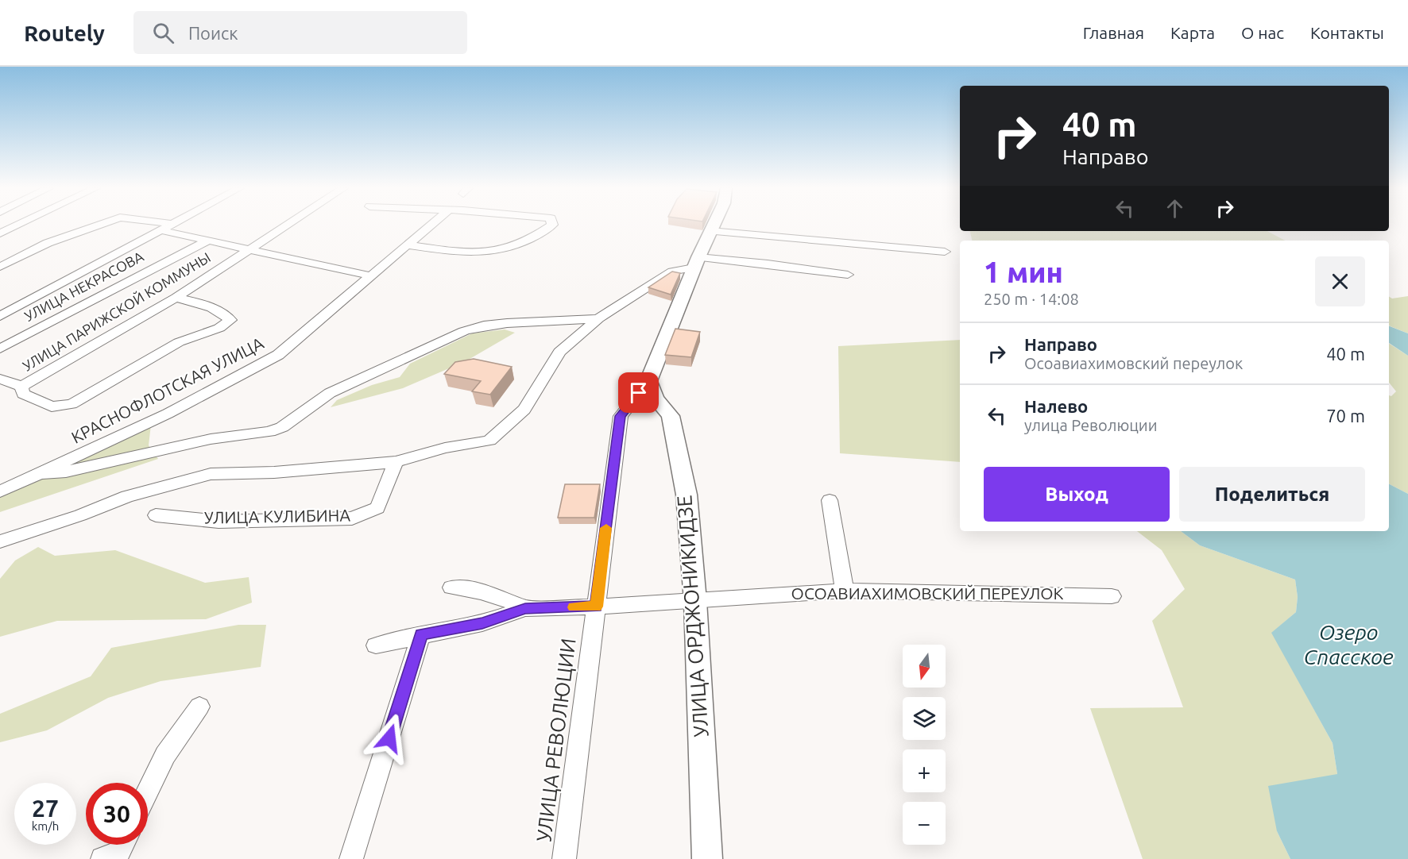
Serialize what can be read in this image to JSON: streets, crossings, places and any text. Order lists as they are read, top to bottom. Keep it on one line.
{"streets":{"street":["УЛИЦА НЕКРАСОВА","УЛИЦА ПАРИЖСКОЙ КОММУНЫ","КРАСНОФЛОТСКАЯ УЛИЦА","УЛИЦА КУЛИБИНА","ОСОАВИАХИМОВСКИЙ ПЕРЕУЛОК","УЛИЦА ОРДЖОНИКИДЗЕ","УЛИЦА РЕВОЛЮЦИИ"]},"crossings":[["ОСОАВИАХИМОВСКИЙ ПЕРЕУЛОК","УЛИЦА ОРДЖОНИКИДЗЕ"],["ОСОАВИАХИМОВСКИЙ ПЕРЕУЛОК","УЛИЦА РЕВОЛЮЦИИ"],["УЛИЦА ОРДЖОНИКИДЗЕ","УЛИЦА РЕВОЛЮЦИИ"]],"water":["Озеро Спасское"],"north":"bottom","page":{"header":"Routely","search":"Поиск","nav":["Главная","Карта","О нас","Контакты"],"turn":["40 m","Направо"],"heading":["1 мин","250 m · 14:08"],"list":[{"name":"Направо","note":"Осоавиахимовский переулок","value":"40 m"},{"name":"Налево","note":"улица Революции","value":"70 m"}],"buttons":["Выход","Поделиться"],"map_buttons":["+","−"],"speed":"27 km/h","limit":"30"}}
